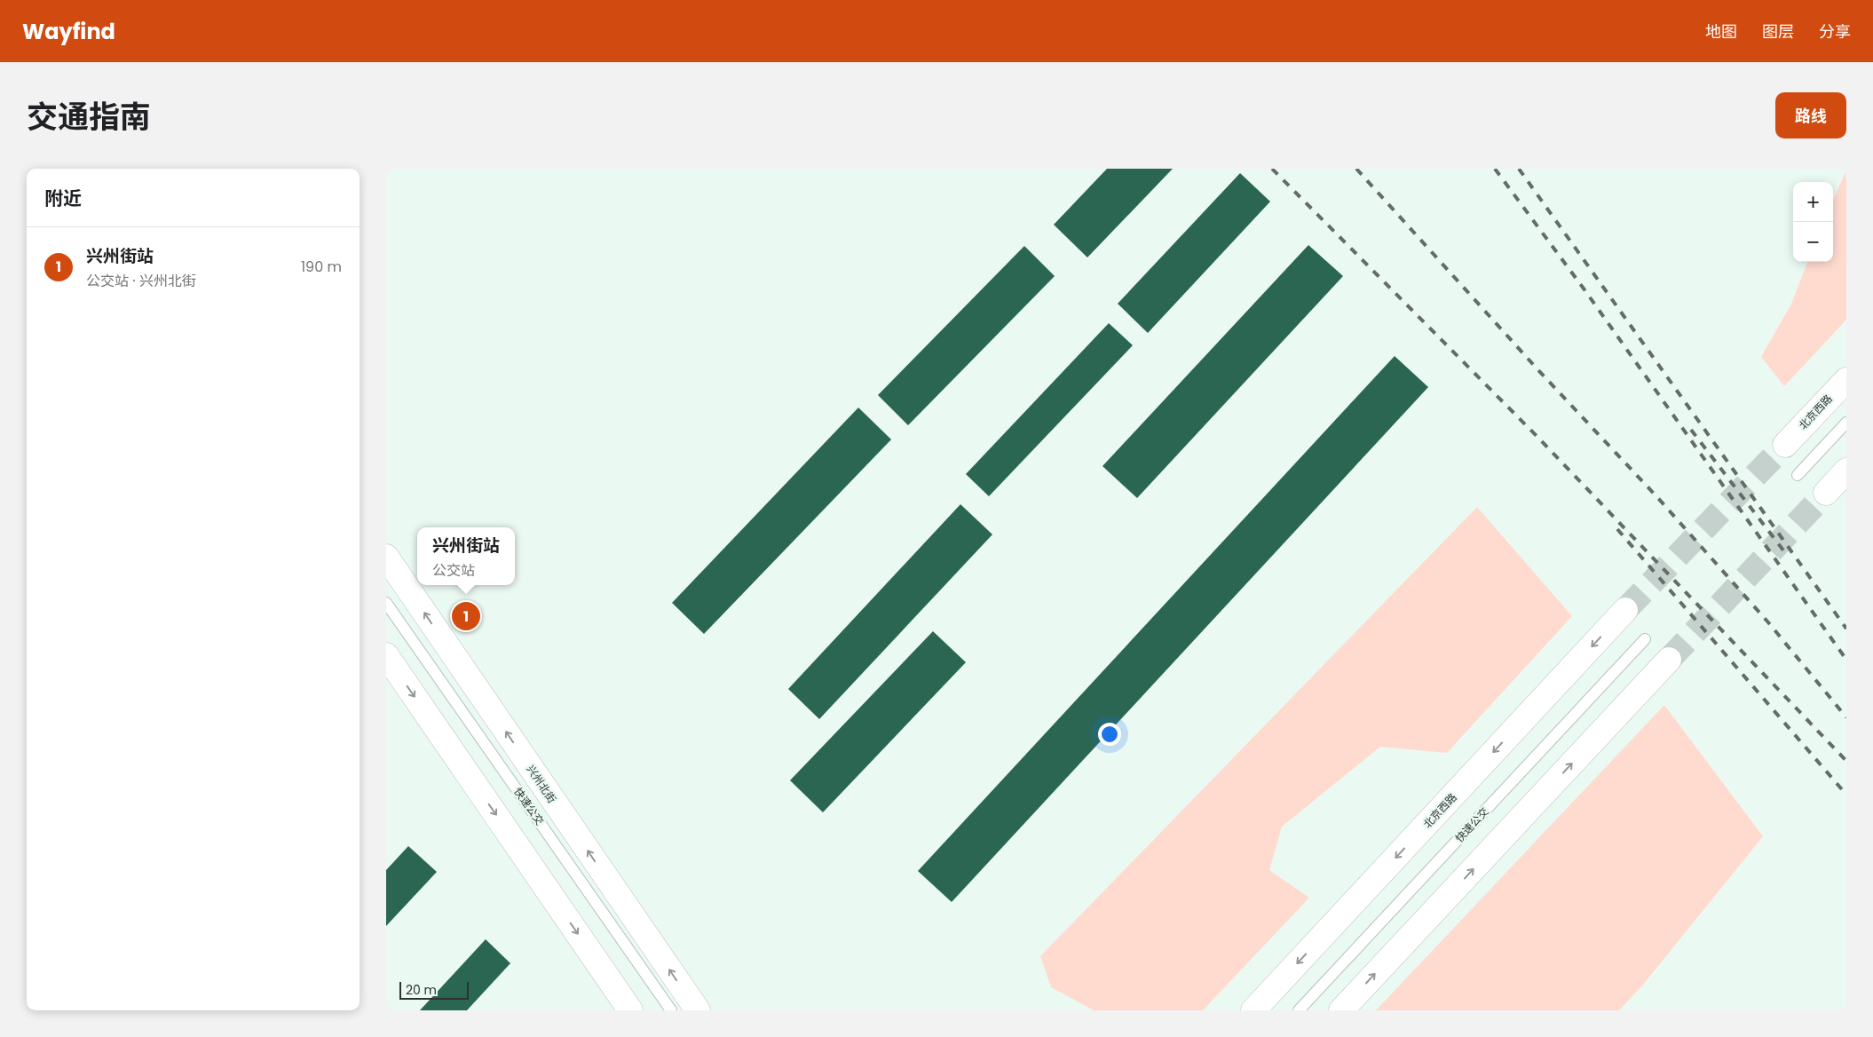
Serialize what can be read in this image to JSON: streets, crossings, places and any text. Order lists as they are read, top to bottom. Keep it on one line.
{"streets":{"main road":["北京西路","兴州北街"],"lane":["快速公交"]},"scale_bar":"20 m","page":{"header":"Wayfind","nav":["地图","图层","分享"],"title":"交通指南","buttons":"路线","heading":"附近","map_buttons":["+","−"],"list":[{"mark":"1","name":"兴州街站","note":"公交站 · 兴州北街","value":"190 m"}],"popup":["兴州街站","公交站"],"pins":"1","scale":"20 m"}}
